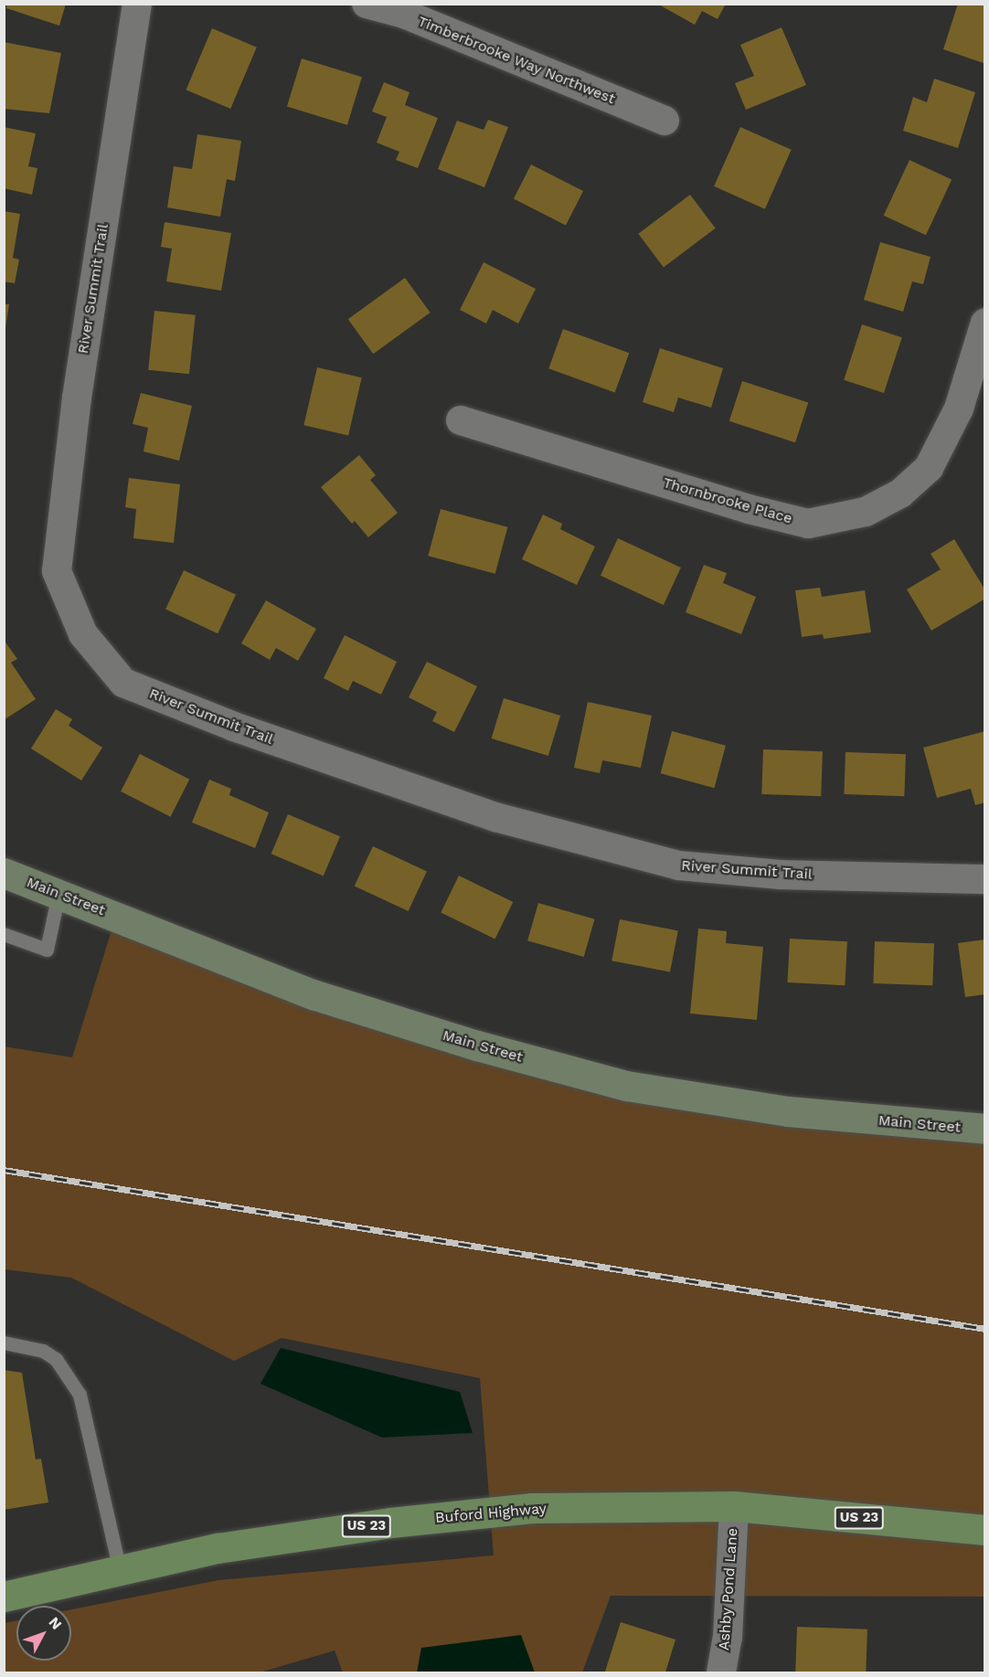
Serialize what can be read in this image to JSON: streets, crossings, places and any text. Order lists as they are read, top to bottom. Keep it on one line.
{"streets":{"main road":["Buford Highway","US 23"],"street":["Timberbrooke Way Northwest","River Summit Trail","Thornbrooke Place","Main Street","Ashby Pond Lane"]},"crossings":[["Buford Highway","Ashby Pond Lane"]],"north":"top right"}
